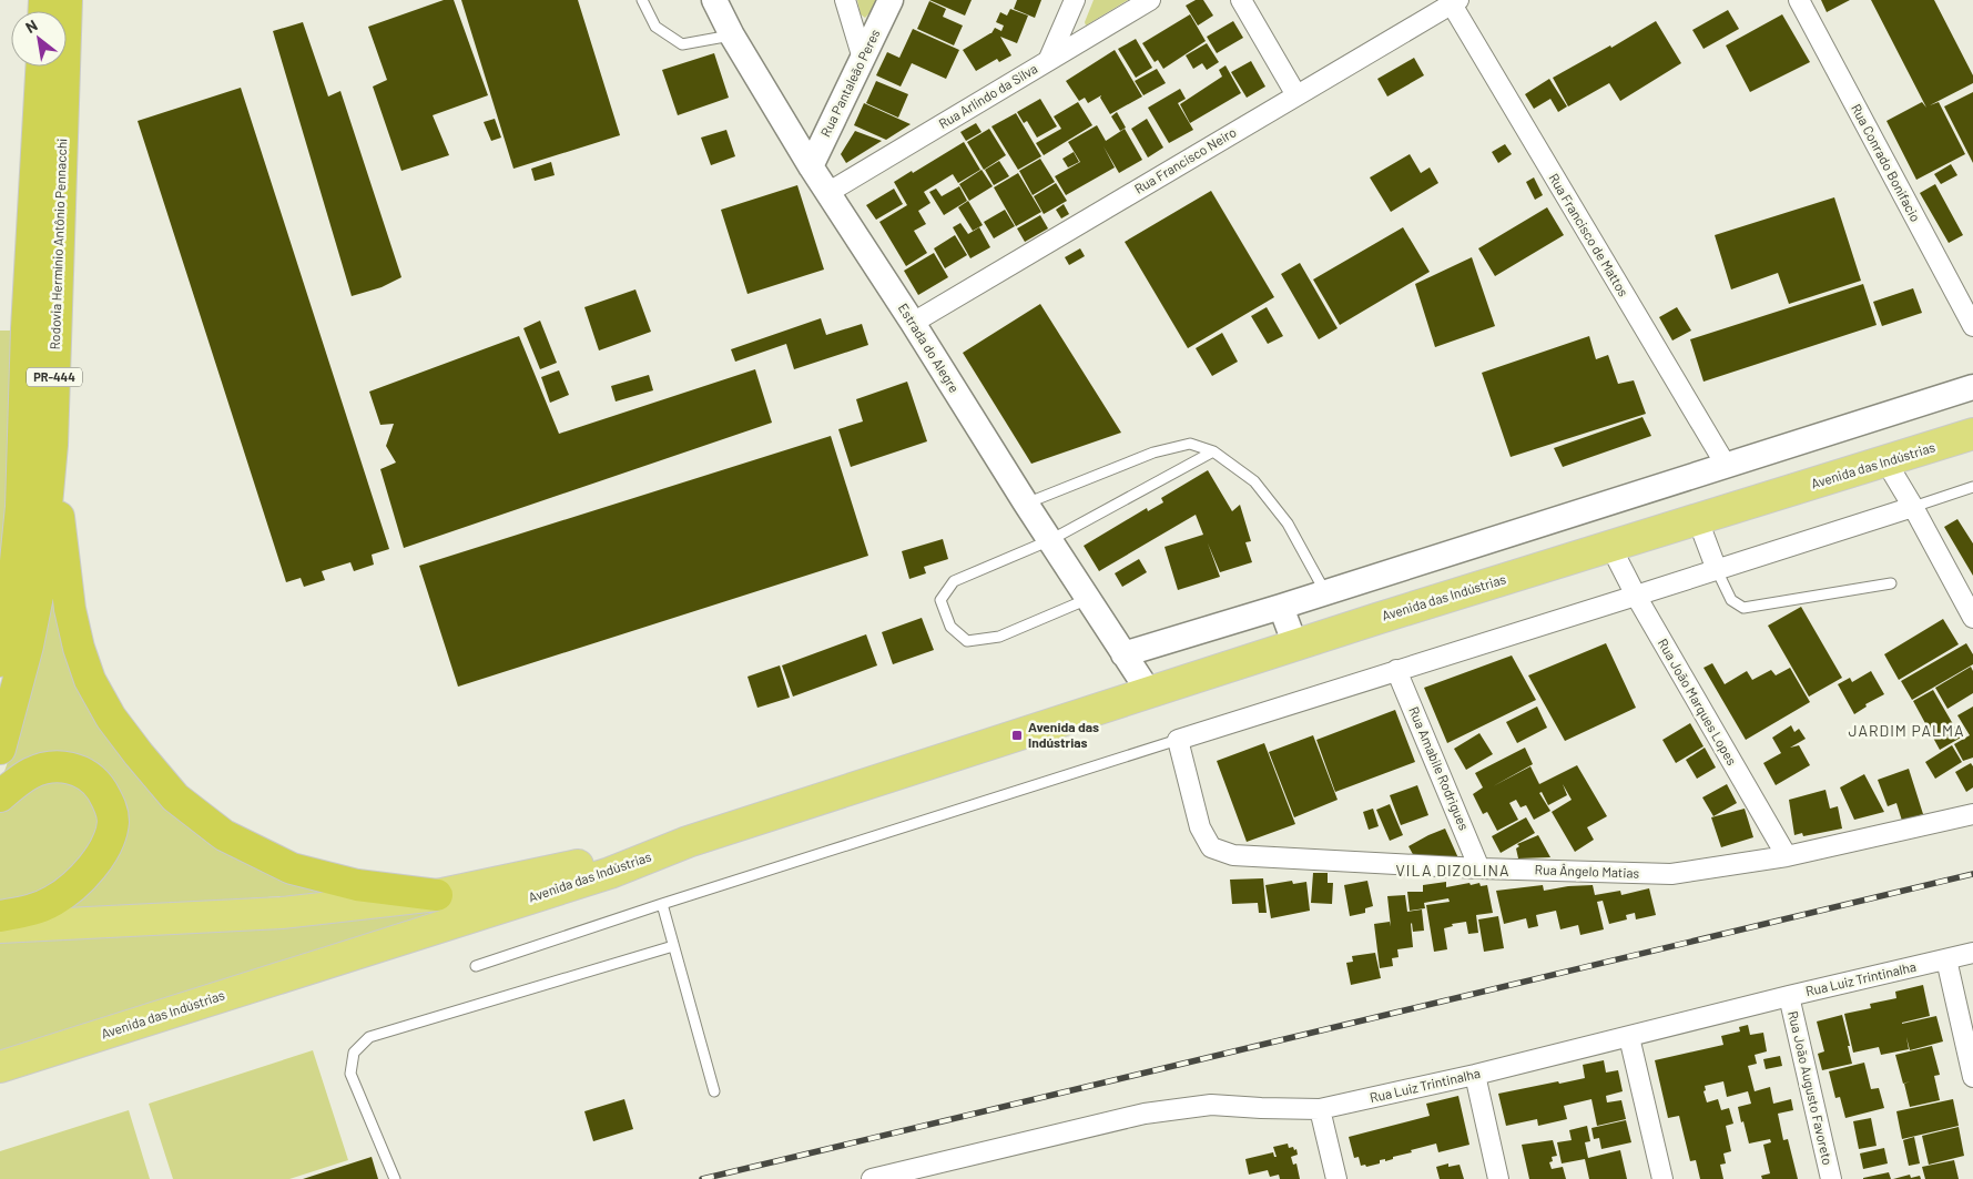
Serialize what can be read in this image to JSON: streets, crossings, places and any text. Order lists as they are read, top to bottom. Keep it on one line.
{"streets":{"highway":["Rodovia Hermínio Antônio Pennacchi","PR-444"],"main road":["Avenida das Indústrias"],"street":["Rua Pantaleão Peres","Rua Arlindo da Silva","Rua Francisco Neiro","Rua Conrado Bonifacio","Rua Francisco de Mattos","Estrada do Alegre","Rua João Marques Lopes","Rua Amabile Rodrigues","Rua Ângelo Matias","Rua Luiz Trintinalha","Rua João Augusto Favoreto"]},"crossings":[["Rua Pantaleão Peres","Estrada do Alegre"],["Rua Arlindo da Silva","Estrada do Alegre"],["Rua Francisco Neiro","Rua Francisco de Mattos"],["Rua Francisco Neiro","Estrada do Alegre"],["Estrada do Alegre","Avenida das Indústrias"],["Avenida das Indústrias","Rua João Marques Lopes"],["Rua João Marques Lopes","Rua Ângelo Matias"],["Rua Amabile Rodrigues","Rua Ângelo Matias"],["Rua Luiz Trintinalha","Rua João Augusto Favoreto"]],"districts":["JARDIM PALMA","VILA DIZOLINA"],"places":{"transit":["Avenida das Indústrias"]},"north":"top left"}
